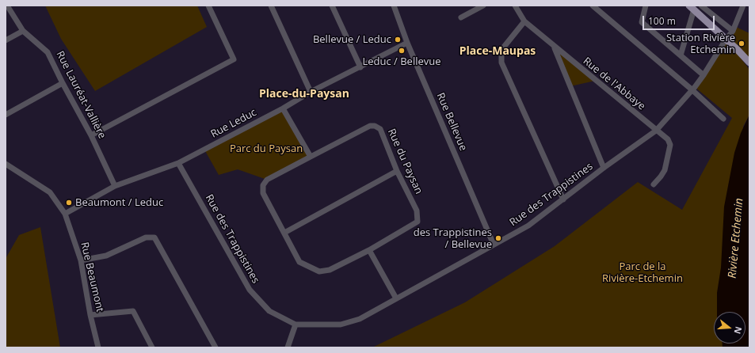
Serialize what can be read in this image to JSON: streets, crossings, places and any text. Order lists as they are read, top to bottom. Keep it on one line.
{"streets":{"street":["Rue de l'Abbaye","Rue Lauréat-Vallière","Rue Bellevue","Rue Leduc","Rue du Paysan","Rue des Trappistines","Rue Beaumont"]},"crossings":[["Rue de l'Abbaye","Rue des Trappistines"],["Rue Lauréat-Vallière","Rue Leduc"],["Rue Bellevue","Rue Leduc"],["Rue Bellevue","Rue des Trappistines"],["Rue Leduc","Rue des Trappistines"],["Rue Leduc","Rue Beaumont"]],"districts":["Place-Maupas","Place-du-Paysan"],"water":["Rivière Etchemin"],"parks":["Parc du Paysan","Parc de la Rivière-Etchemin"],"places":["Bellevue / Leduc","Station Rivière Etchemin","Leduc / Bellevue","Beaumont / Leduc","des Trappistines / Bellevue"],"scale_bar":"100 m","north":"right"}
